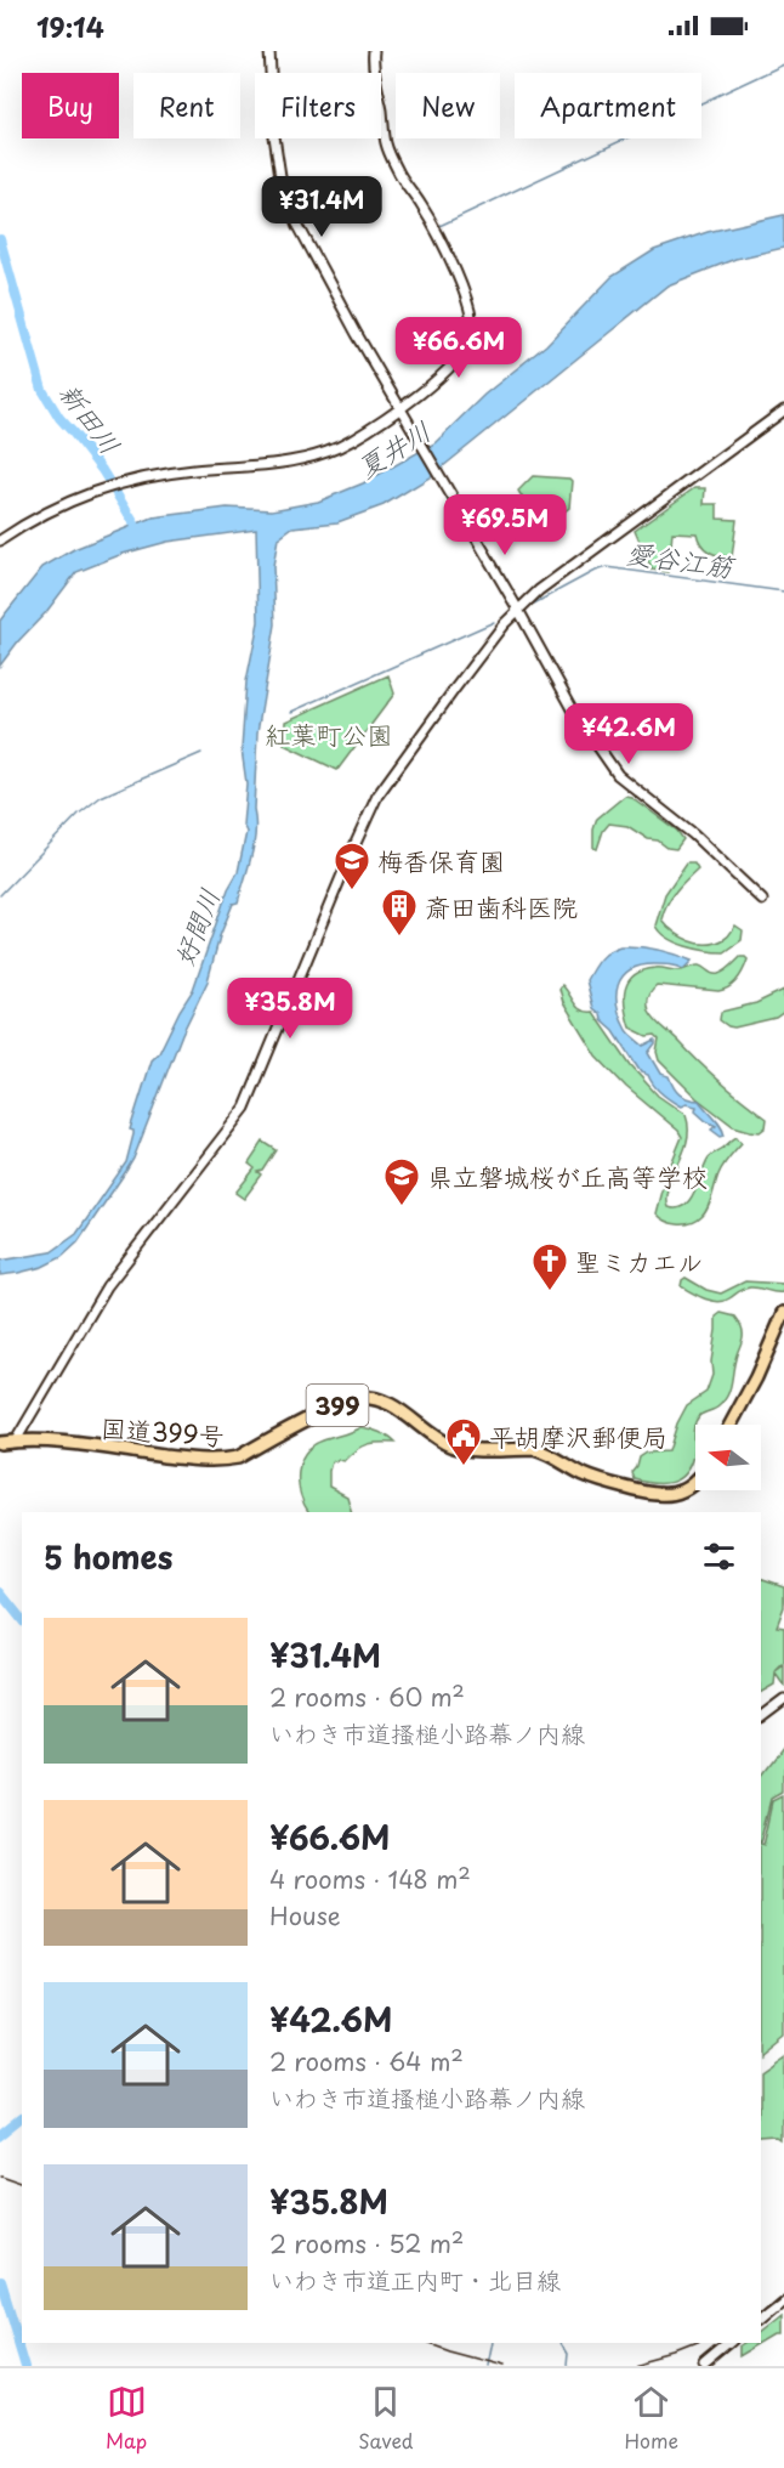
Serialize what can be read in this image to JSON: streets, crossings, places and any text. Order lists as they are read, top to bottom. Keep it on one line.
{"streets":{"highway":["399","国道399号"]},"water":["新田川","夏井川","愛谷江筋","好間川"],"parks":["紅葉町公園"],"places":{"school or university":["梅香保育園","県立磐城桜が丘高等学校"],"building":["斎田歯科医院"],"church":["聖ミカエル"],"public building":["平胡摩沢郵便局"]},"north":"left","page":{"status":"19:14","chip":["Buy","Rent","Filters","New","Apartment"],"price":["¥31.4M","¥66.6M","¥69.5M","¥42.6M","¥35.8M"],"heading":"5 homes","list":[{"name":"¥31.4M","note":"2 rooms · 60 m² · いわき市道搔槌小路幕ノ内線"},{"name":"¥66.6M","note":"4 rooms · 148 m² · House"},{"name":"¥42.6M","note":"2 rooms · 64 m² · いわき市道搔槌小路幕ノ内線"},{"name":"¥35.8M","note":"2 rooms · 52 m² · いわき市道正内町・北目線"}],"tabs":["Map","Saved","Home"]}}
